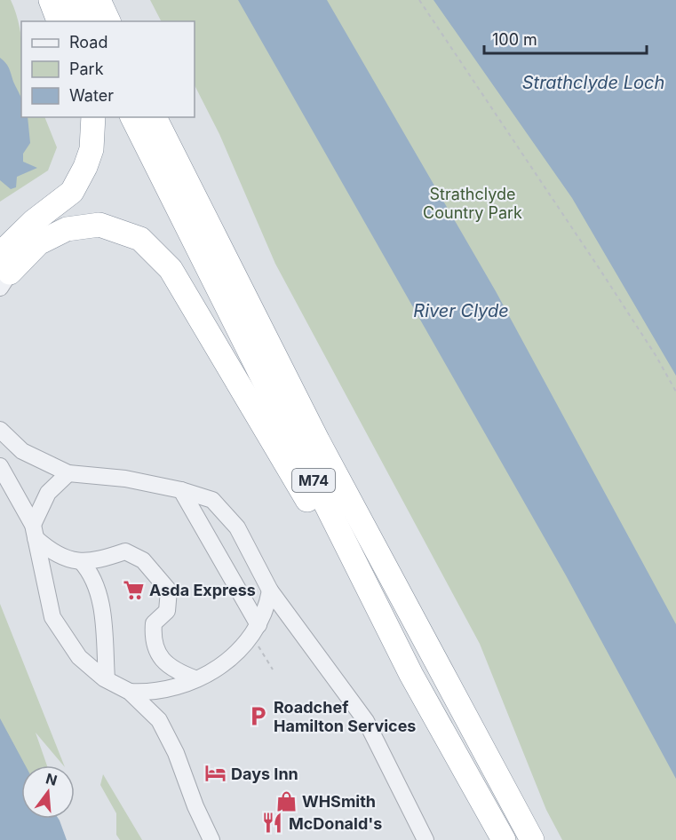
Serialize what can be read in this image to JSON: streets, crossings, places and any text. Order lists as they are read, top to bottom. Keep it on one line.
{"streets":{"highway":["M74"]},"water":["Strathclyde Loch","River Clyde"],"parks":["Strathclyde Country Park"],"places":{"supermarket":["Asda Express"],"parking":["Roadchef Hamilton Services"],"hotel":["Days Inn"],"shop":["WHSmith"],"restaurant":["McDonald's"]},"legend":["Road","Park","Water"],"scale_bar":"100 m","north":"top"}
